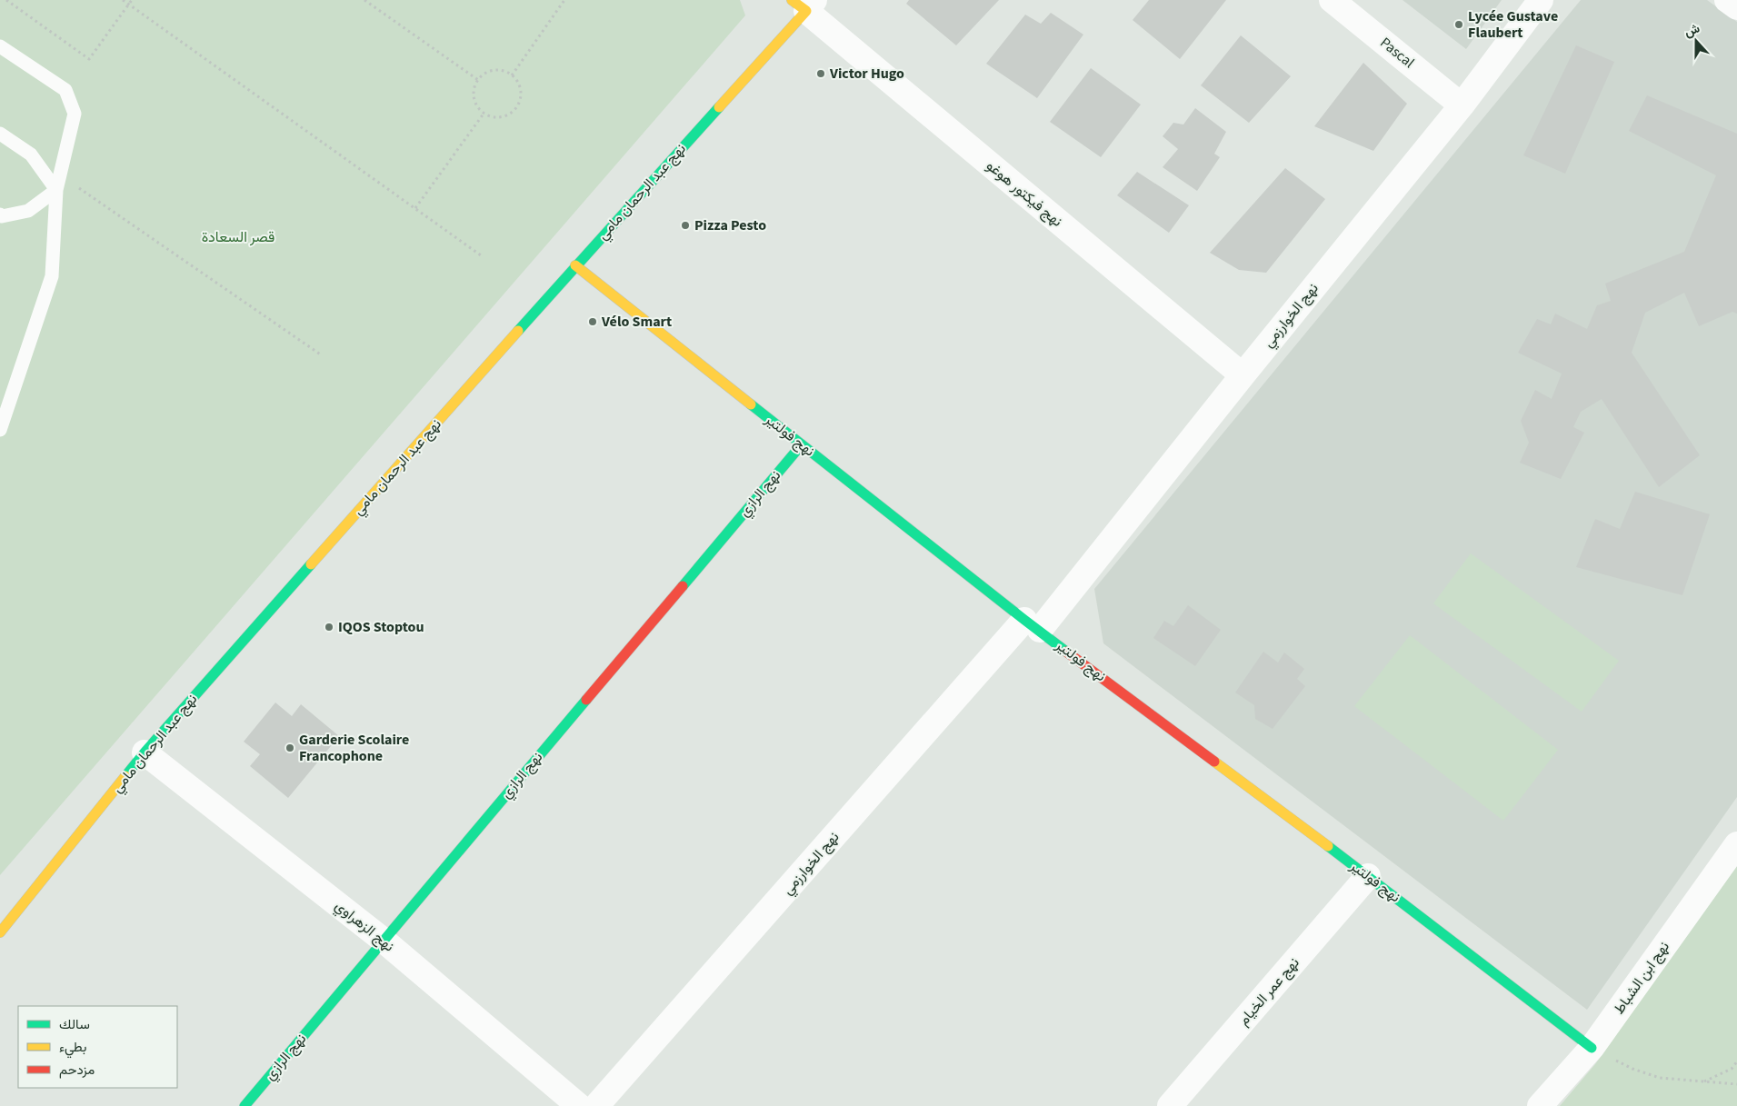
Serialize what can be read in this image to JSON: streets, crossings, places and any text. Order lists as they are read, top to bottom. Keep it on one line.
{"streets":{"street":["Pascal","نهج عبد الرحمان مامي","نهج فيكتور هوغو","نهج الخوارزمي","نهج فولتير","نهج الرازي","نهج الزهراوي","نهج ابن الشباط","نهج عمر الخيام"]},"crossings":[["Pascal","نهج الخوارزمي"],["نهج عبد الرحمان مامي","نهج فيكتور هوغو"],["نهج عبد الرحمان مامي","نهج فولتير"],["نهج عبد الرحمان مامي","نهج الزهراوي"],["نهج فيكتور هوغو","نهج الخوارزمي"],["نهج الخوارزمي","نهج فولتير"],["نهج فولتير","نهج الرازي"],["نهج فولتير","نهج ابن الشباط"],["نهج فولتير","نهج عمر الخيام"],["نهج الرازي","نهج الزهراوي"]],"parks":["قصر السعادة"],"places":["Lycée Gustave Flaubert","Victor Hugo","Pizza Pesto","Vélo Smart","IQOS Stoptou","Garderie Scolaire Francophone"],"legend":["سالك","بطيء","مزدحم"],"north":"top"}
